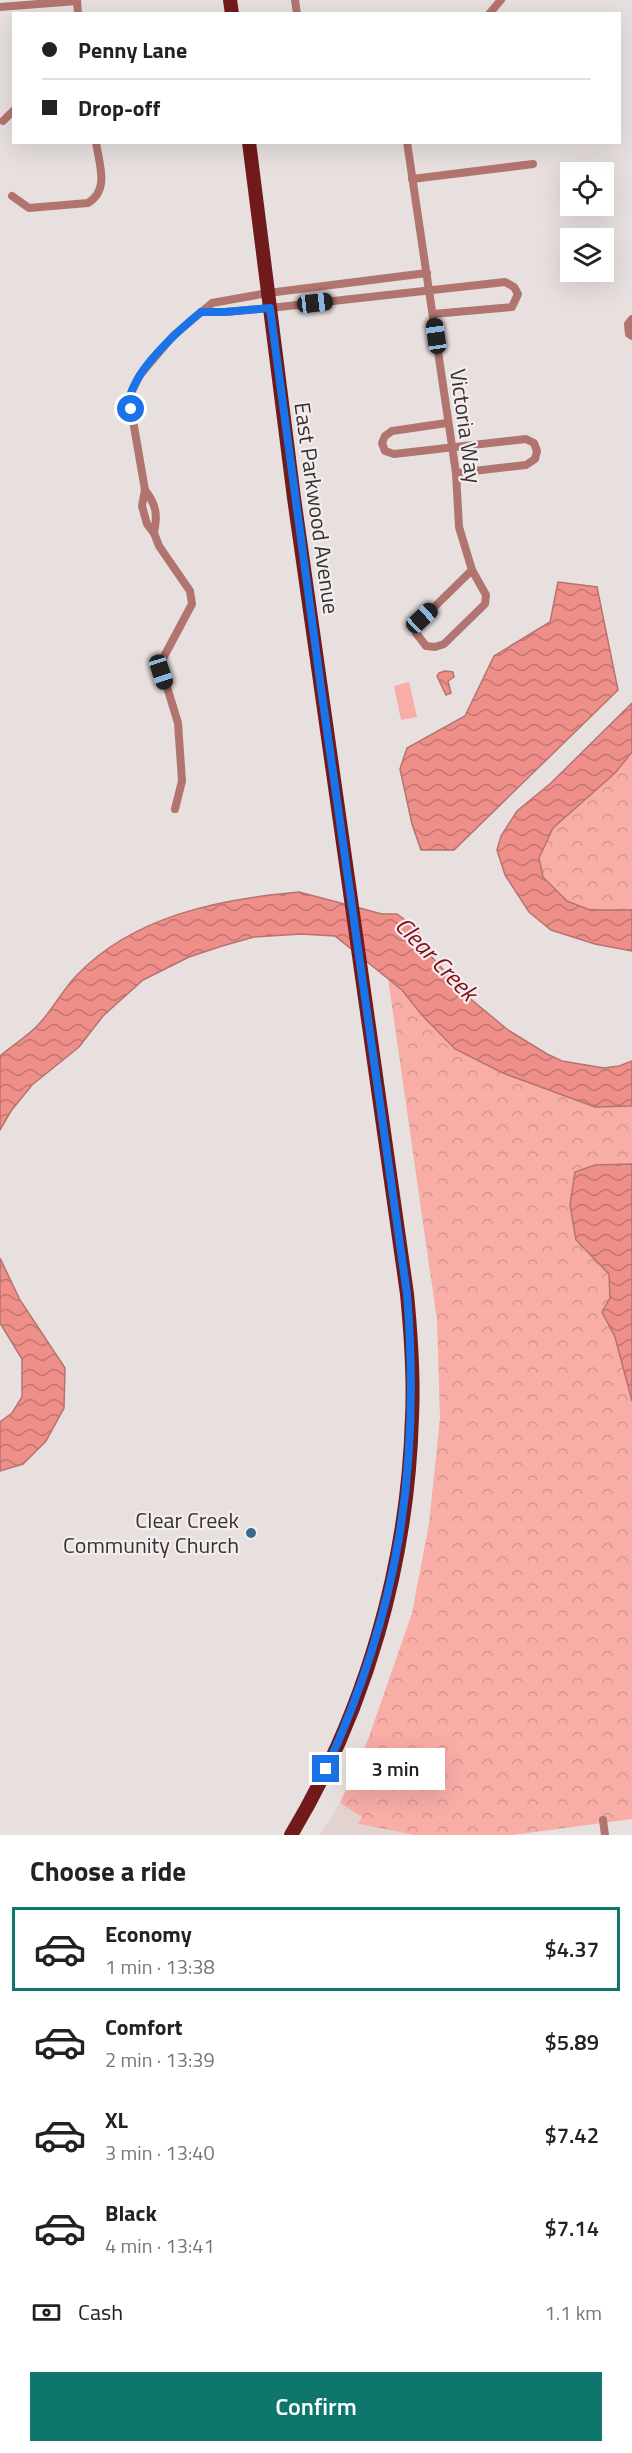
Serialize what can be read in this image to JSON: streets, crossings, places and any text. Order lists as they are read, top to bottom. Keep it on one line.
{"streets":{"main road":["East Parkwood Avenue"],"street":["Victoria Way"]},"water":["Clear Creek"],"places":["Clear Creek Community Church"],"page":{"banner":["Penny Lane","Drop-off"],"bubble":"3 min","heading":"Choose a ride","list":[{"name":"Economy","note":"1 min · 13:38","value":"$4.37"},{"name":"Comfort","note":"2 min · 13:39","value":"$5.89"},{"name":"XL","note":"3 min · 13:40","value":"$7.42"},{"name":"Black","note":"4 min · 13:41","value":"$7.14"}],"pay":["Cash","1.1 km"],"buttons":"Confirm"}}
